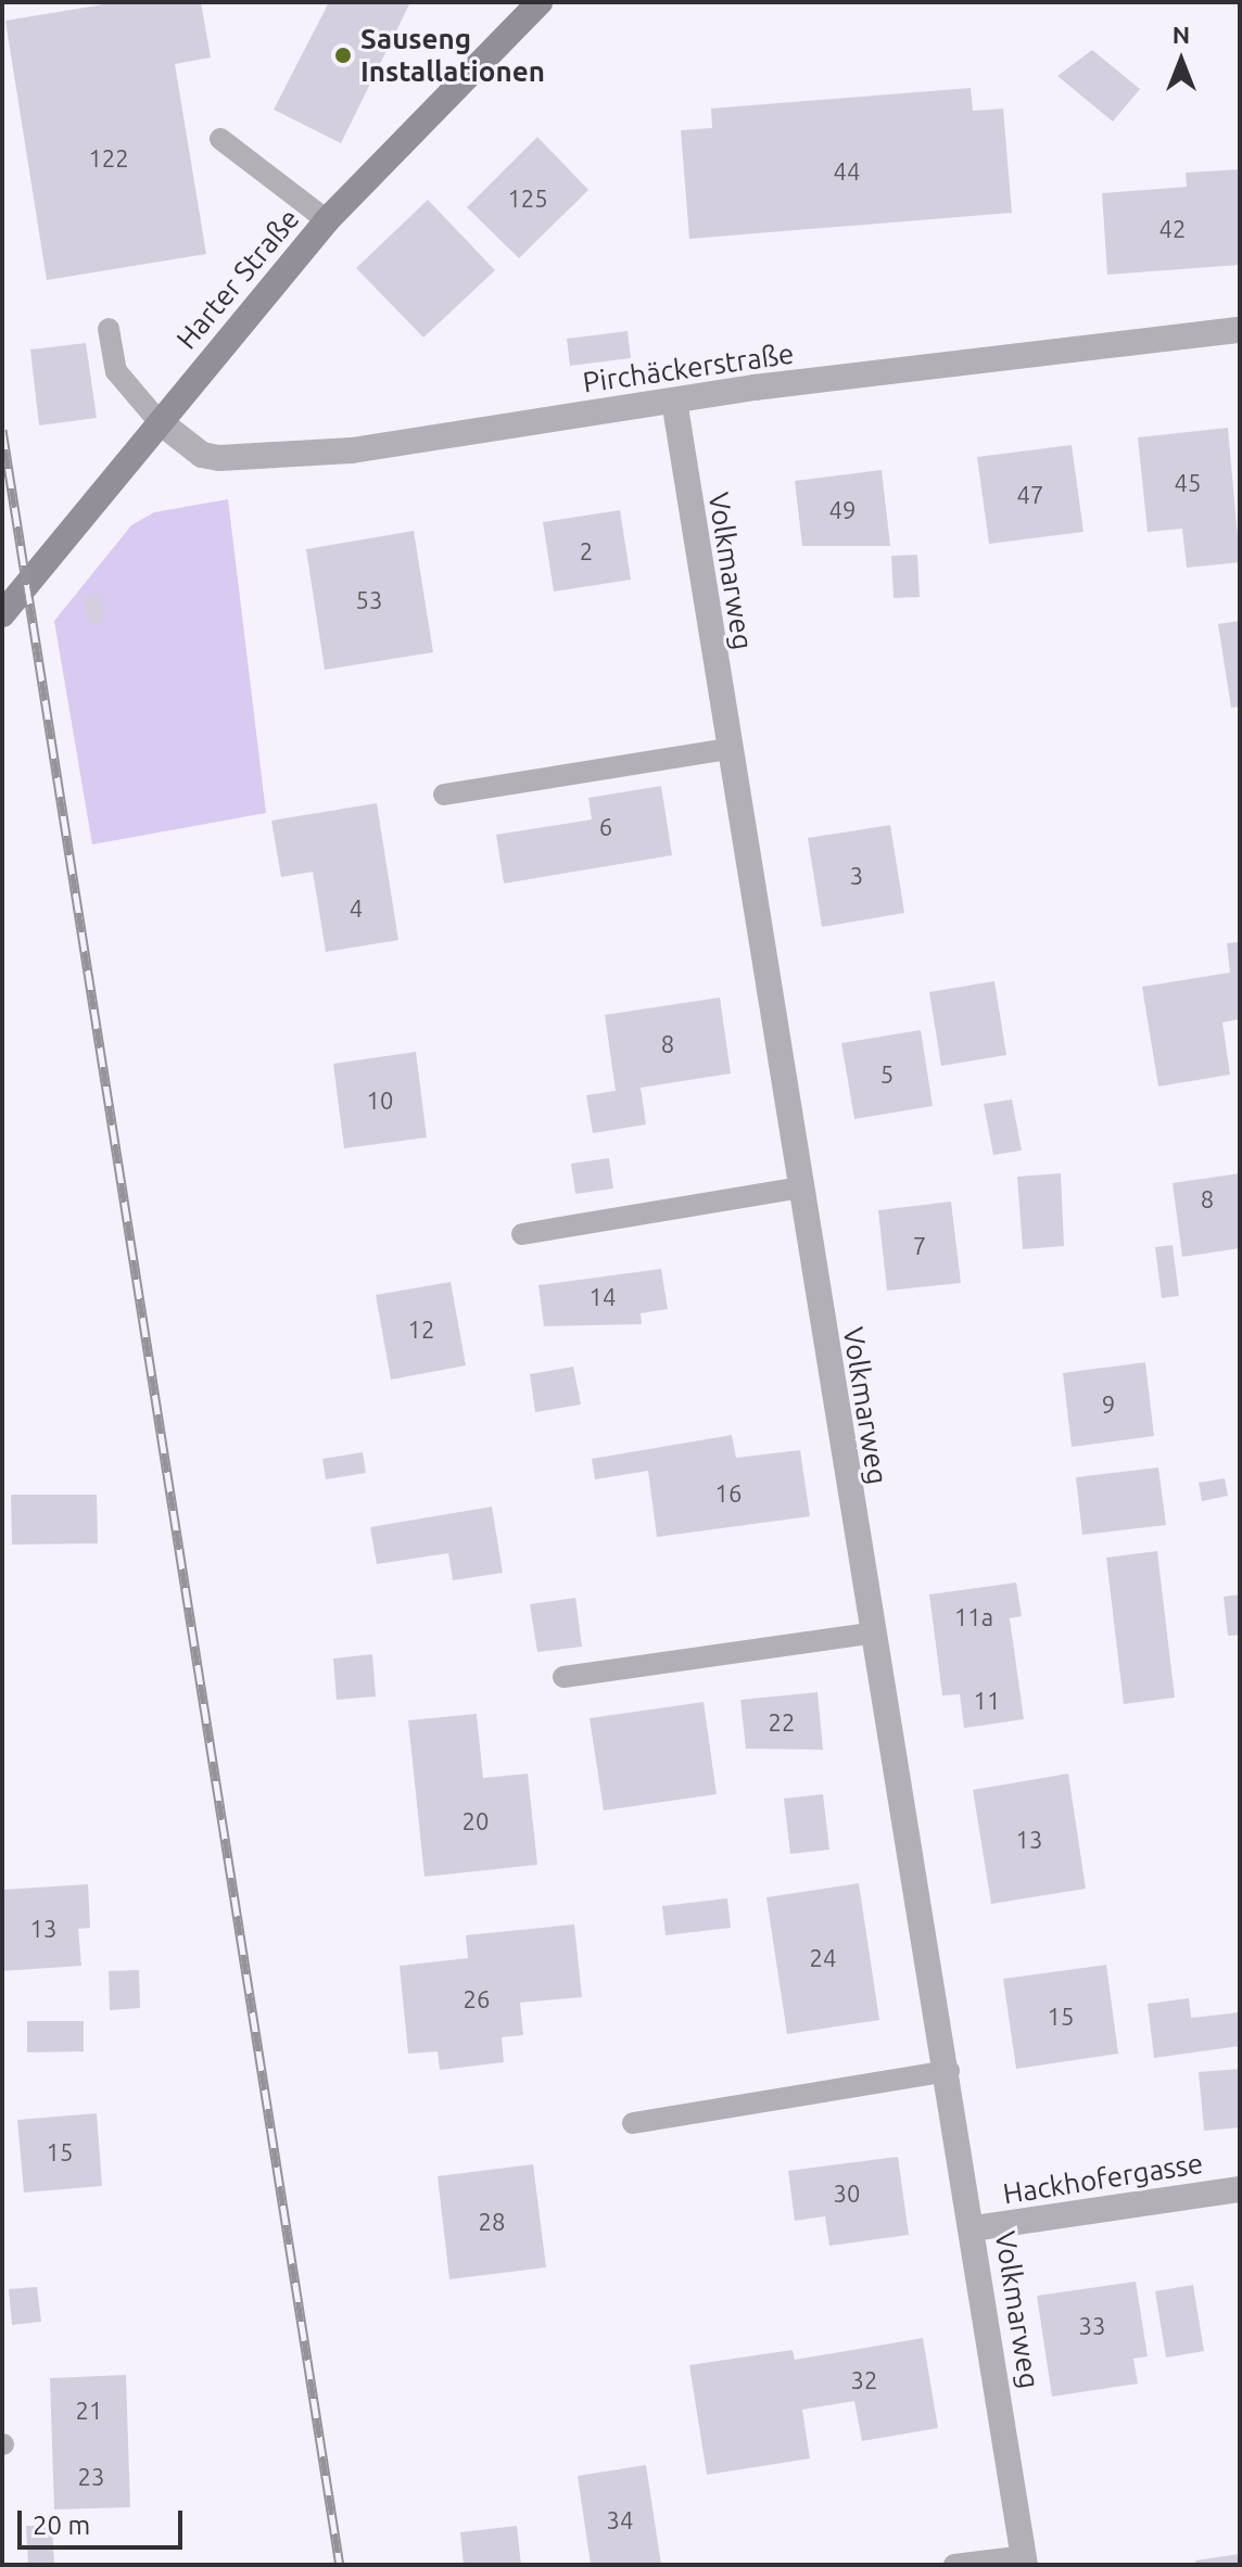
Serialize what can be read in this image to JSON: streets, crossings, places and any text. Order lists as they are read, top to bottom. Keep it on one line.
{"streets":{"main road":["Harter Straße"],"street":["Pirchäckerstraße","Volkmarweg","Hackhofergasse"]},"crossings":[["Harter Straße","Pirchäckerstraße"],["Pirchäckerstraße","Volkmarweg"],["Volkmarweg","Hackhofergasse"]],"places":["Sauseng Installationen"],"house_numbers":["122","44","125","42","45","47","49","2","53","6","3","4","8","5","10","8","7","14","12","9","16","11a","11","22","20","13","13","24","26","15","15","30","28","33","32","21","23","34"],"scale_bar":"20 m","north":"top"}
